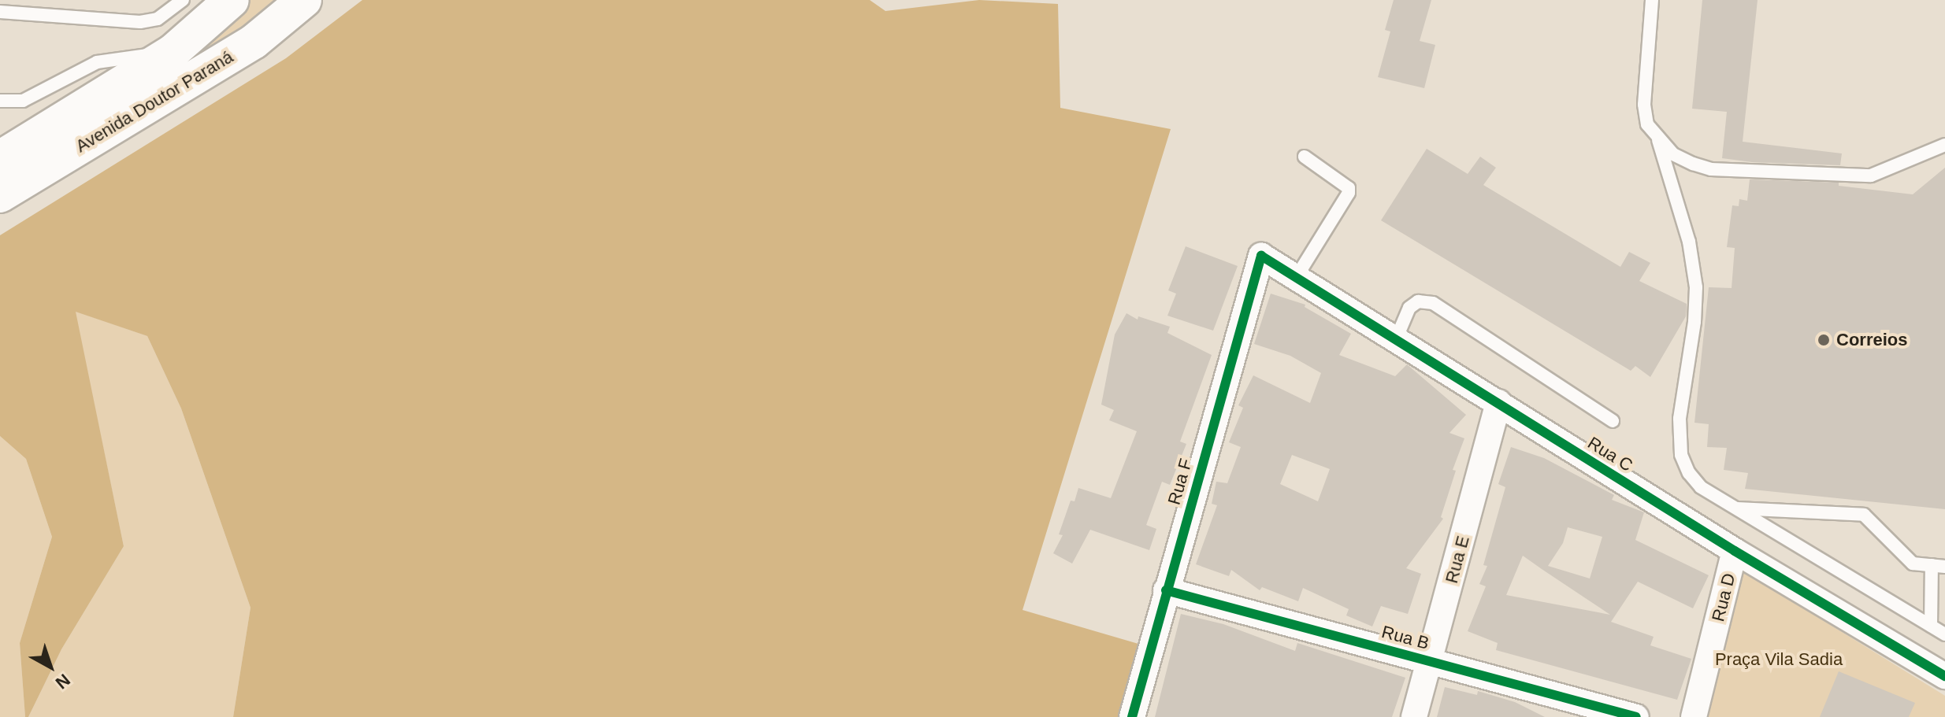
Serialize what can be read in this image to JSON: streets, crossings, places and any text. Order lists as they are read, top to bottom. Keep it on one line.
{"streets":{"main road":["Avenida Doutor Paraná"],"street":["Rua C","Rua F","Rua E","Rua D","Rua B"]},"crossings":[["Rua C","Rua F"],["Rua C","Rua E"],["Rua C","Rua D"],["Rua F","Rua B"],["Rua E","Rua B"]],"parks":["Praça Vila Sadia"],"places":["Correios"],"north":"bottom right"}
